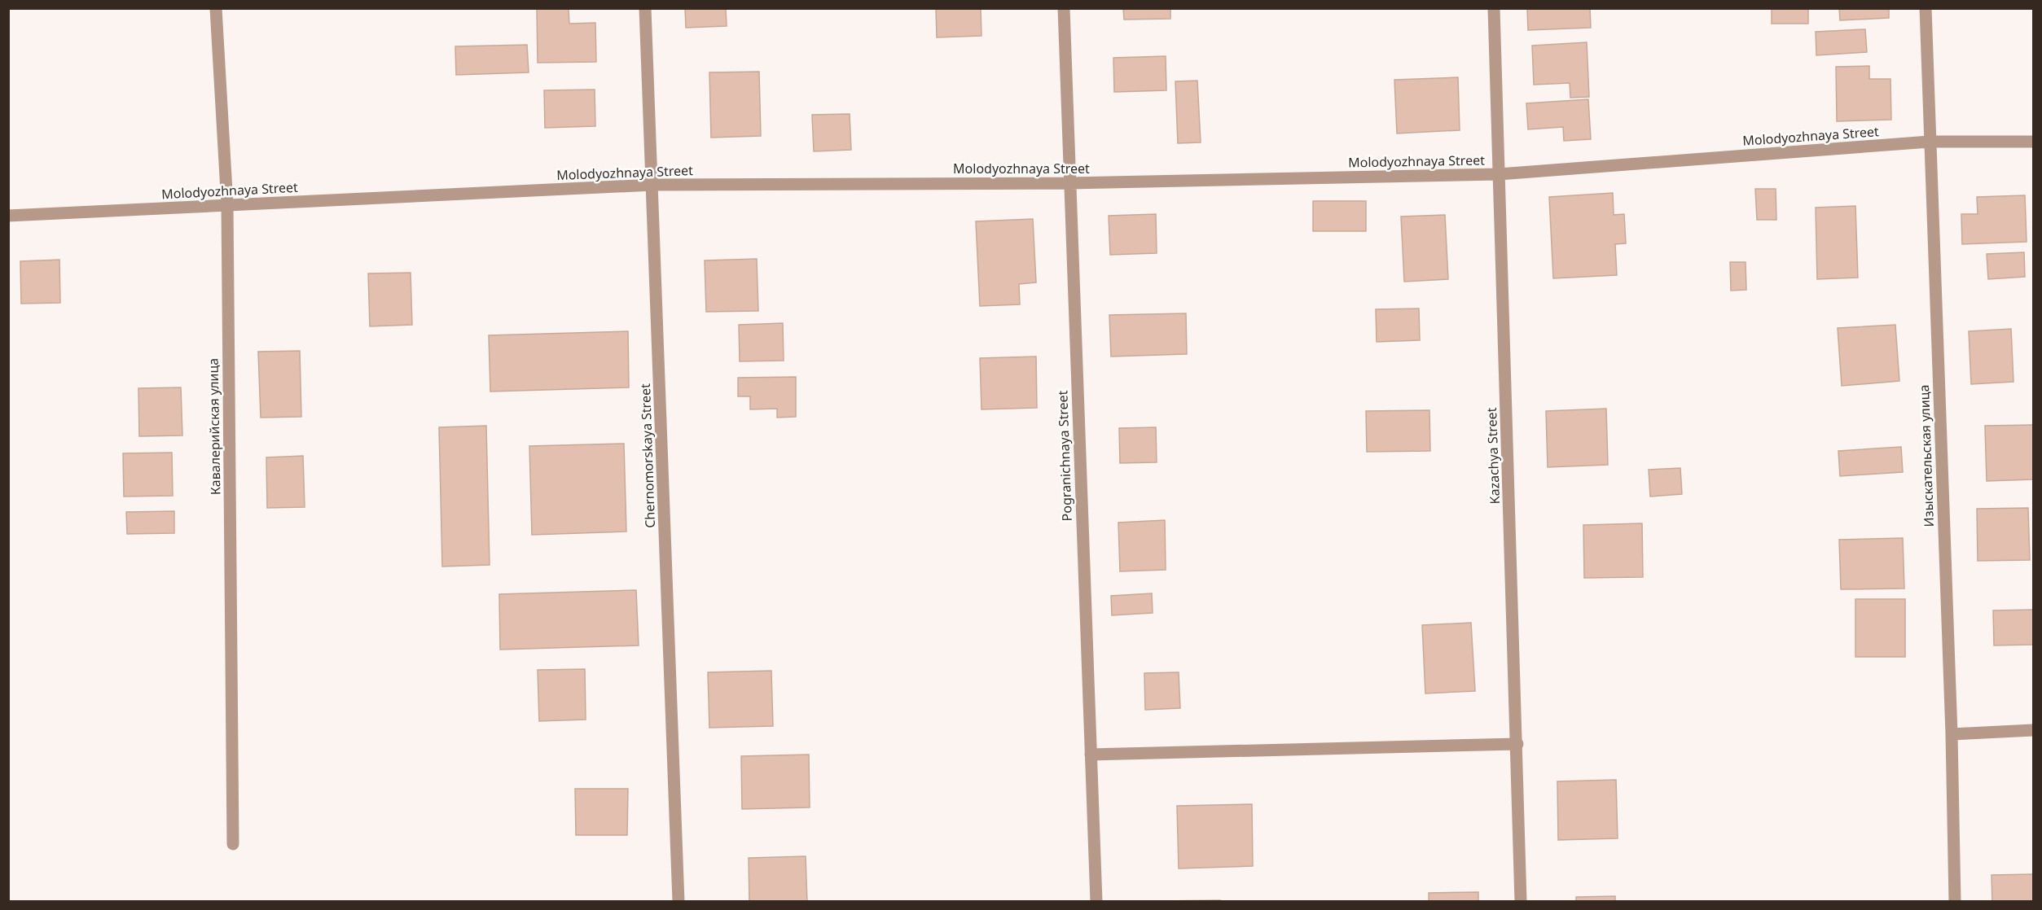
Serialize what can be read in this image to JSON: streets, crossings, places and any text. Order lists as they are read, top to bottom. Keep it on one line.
{"streets":{"street":["Molodyozhnaya Street","Кавалерийская улица","Chernomorskaya Street","Pogranichnaya Street","Kazachya Street","Изыскательская улица"]},"crossings":[["Molodyozhnaya Street","Кавалерийская улица"],["Molodyozhnaya Street","Chernomorskaya Street"],["Molodyozhnaya Street","Pogranichnaya Street"],["Molodyozhnaya Street","Kazachya Street"],["Molodyozhnaya Street","Изыскательская улица"]]}
